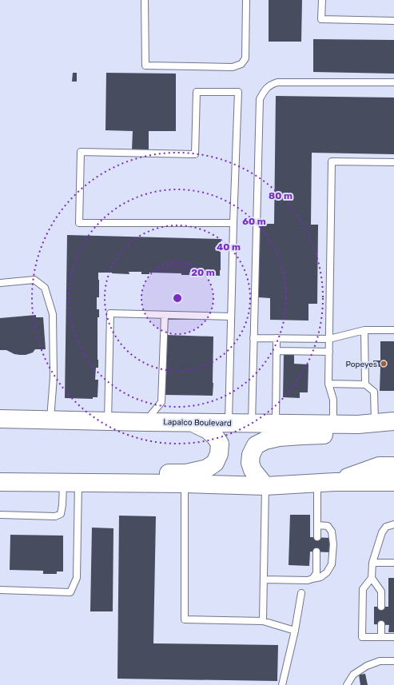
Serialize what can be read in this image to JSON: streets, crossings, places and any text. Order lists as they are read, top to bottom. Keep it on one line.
{"streets":{"main road":["Lapalco Boulevard"]},"places":["Popeyes"],"rings":["80 m","60 m","40 m","20 m"]}
